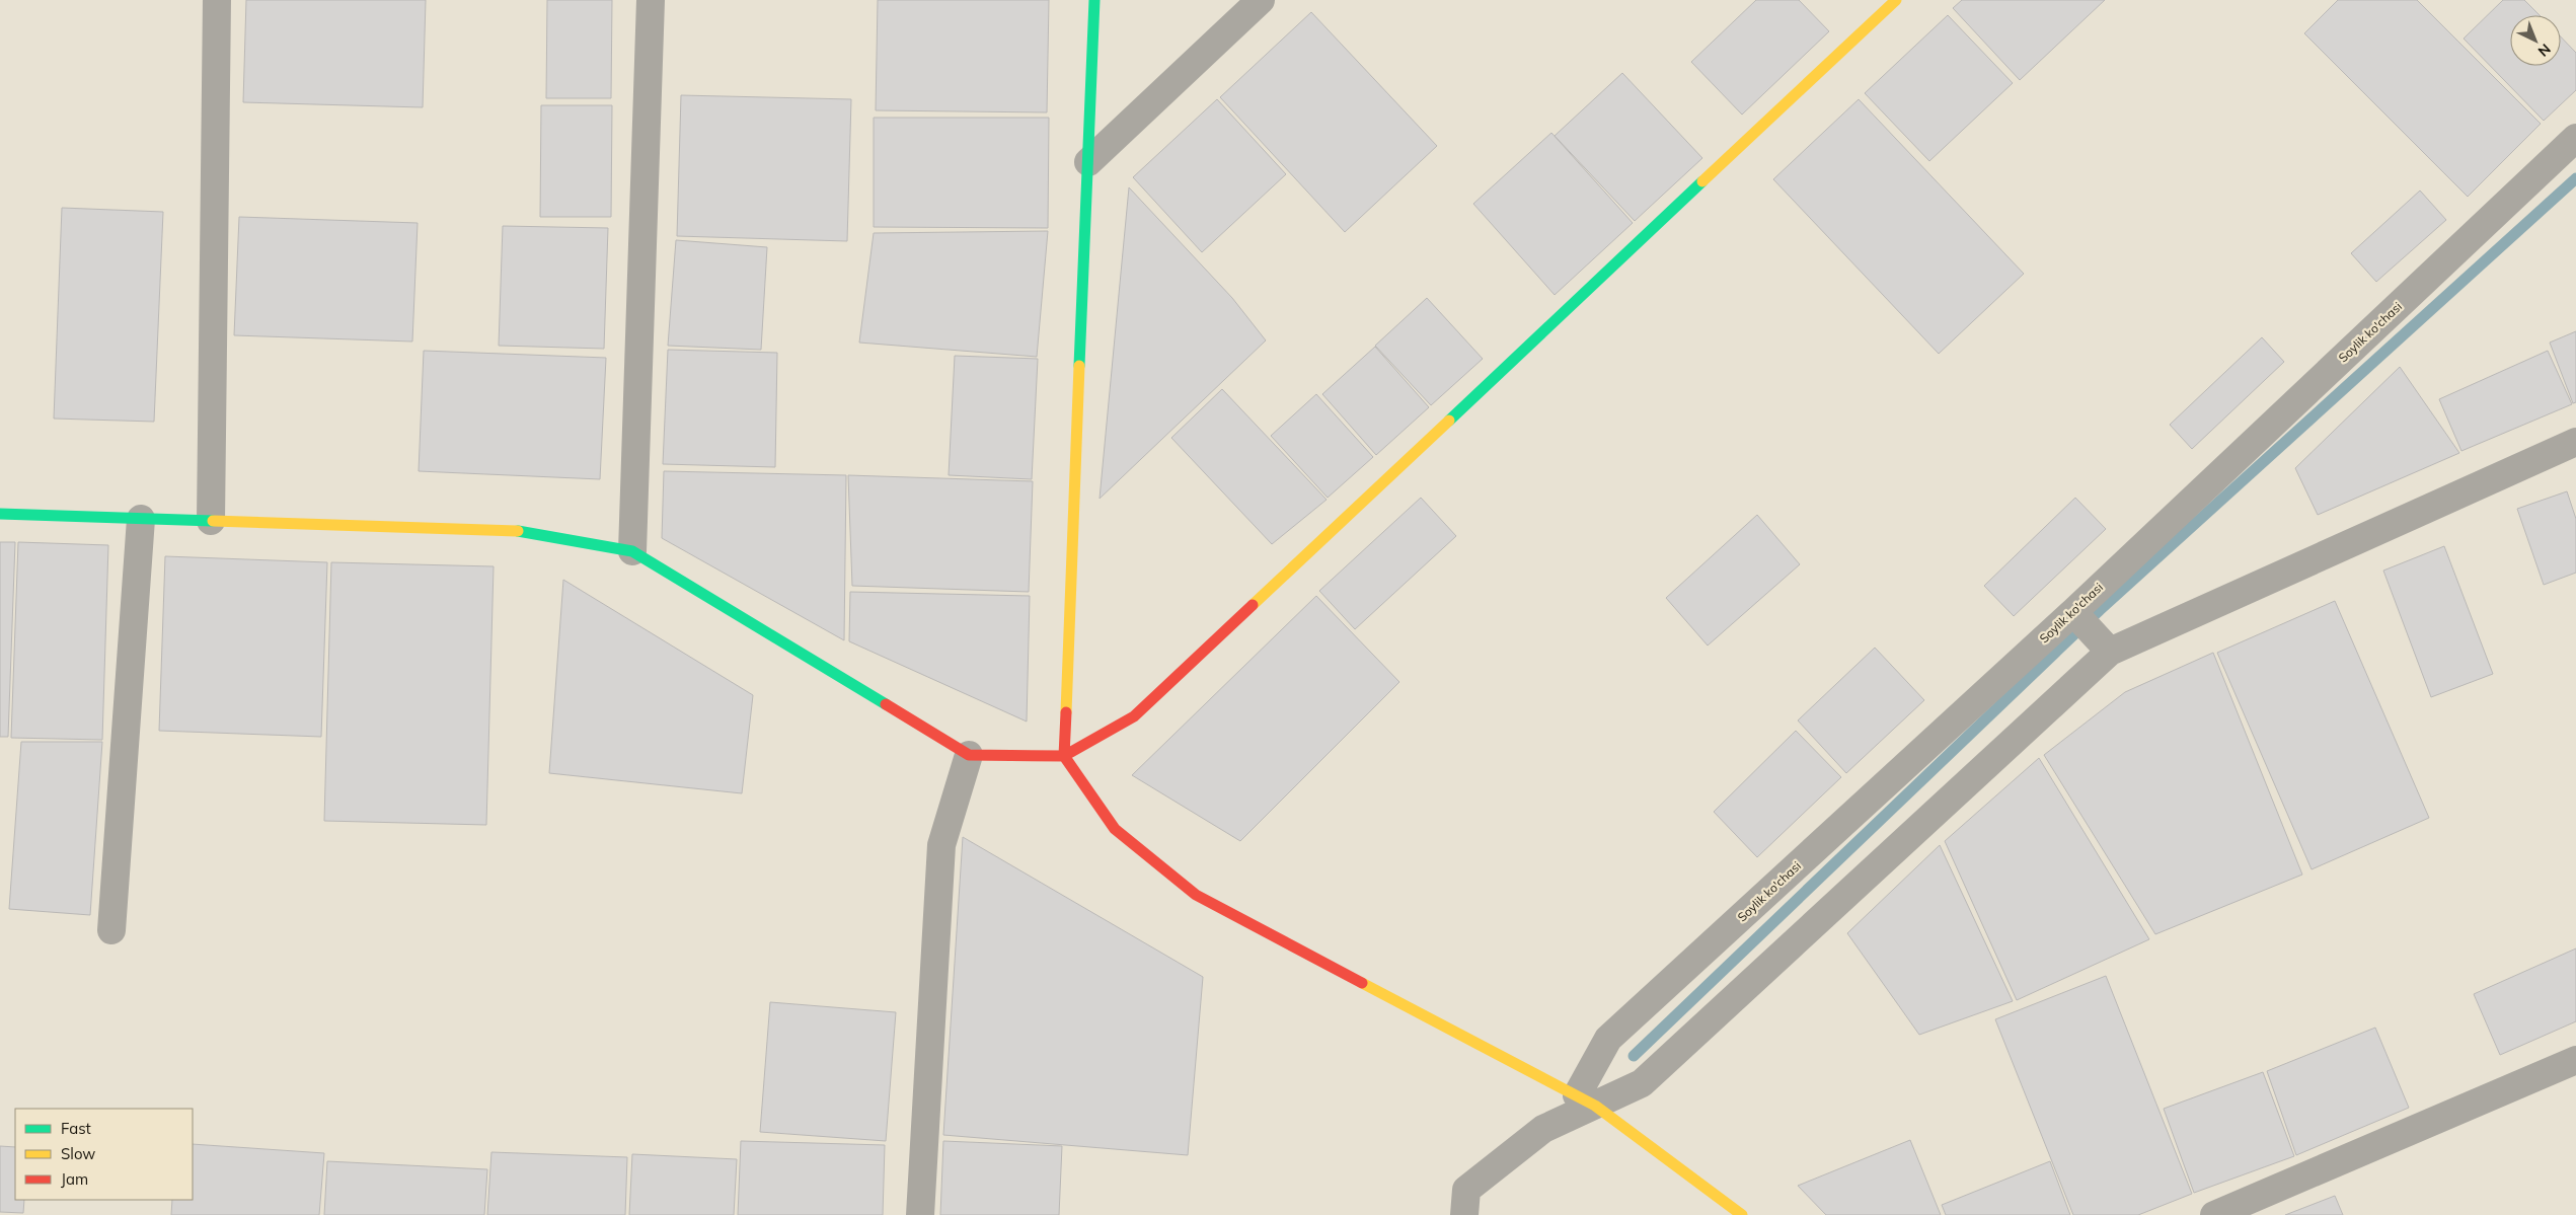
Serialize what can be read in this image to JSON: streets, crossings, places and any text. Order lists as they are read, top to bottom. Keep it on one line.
{"streets":{"street":["Soylik ko'chasi"]},"legend":["Fast","Slow","Jam"],"north":"bottom right"}
